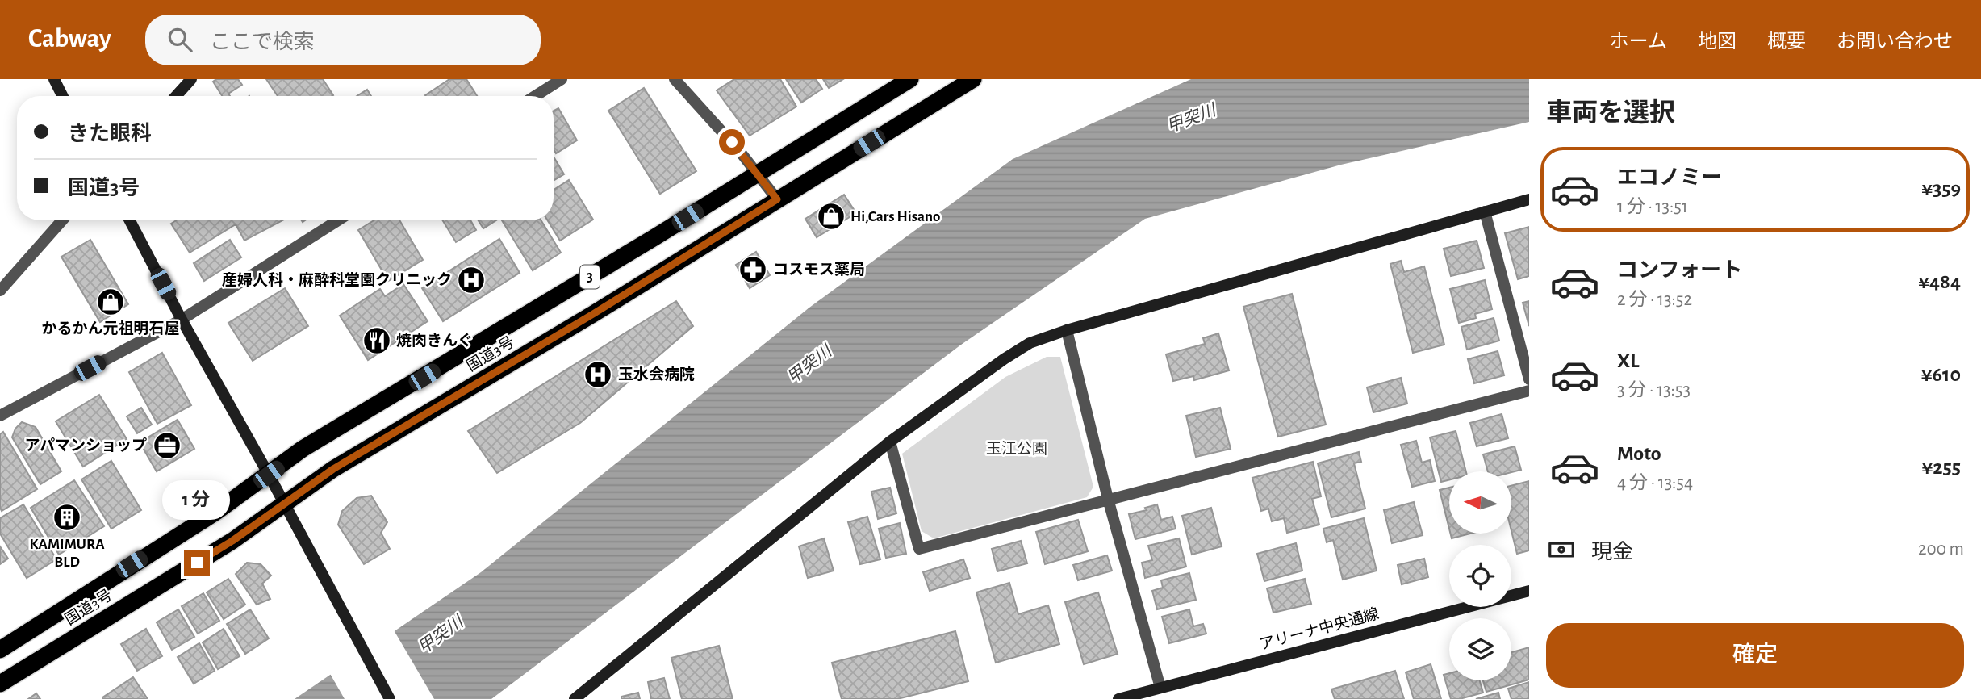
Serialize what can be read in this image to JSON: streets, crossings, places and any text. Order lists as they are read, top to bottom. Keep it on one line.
{"streets":{"highway":["3","国道3号"],"street":["アリーナ中央通線"]},"water":["甲突川"],"parks":["玉江公園"],"places":{"shop":["Hi,Cars Hisano","かるかん元祖明石屋"],"pharmacy":["コスモス薬局"],"hospital":["産婦人科・麻酔科堂園クリニック","玉水会病院"],"restaurant":["焼肉きんぐ"],"office":["アパマンショップ"],"building":["KAMIMURA BLD"]},"north":"left","page":{"header":"Cabway","search":"ここで検索","nav":["ホーム","地図","概要","お問い合わせ"],"heading":"車両を選択","banner":["きた眼科","国道3号"],"list":[{"name":"エコノミー","note":"1 分 · 13:51","value":"¥359"},{"name":"コンフォート","note":"2 分 · 13:52","value":"¥484"},{"name":"XL","note":"3 分 · 13:53","value":"¥610"},{"name":"Moto","note":"4 分 · 13:54","value":"¥255"}],"bubble":"1 分","pay":["現金","200 m"],"buttons":"確定"}}
